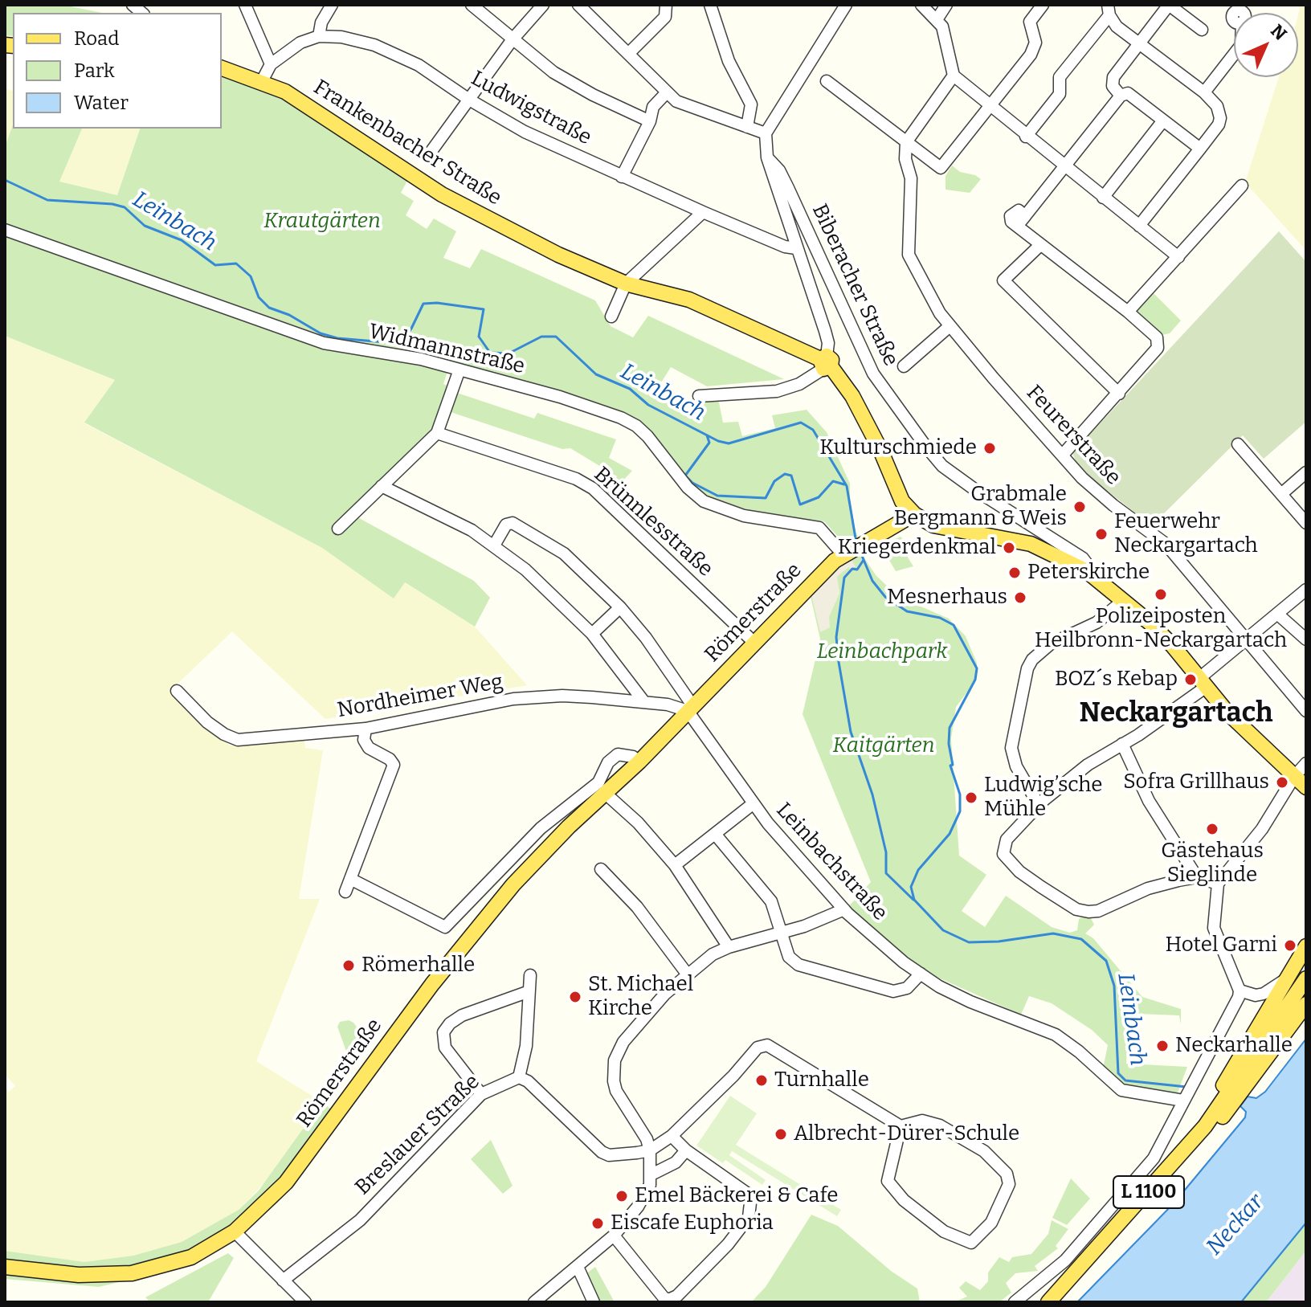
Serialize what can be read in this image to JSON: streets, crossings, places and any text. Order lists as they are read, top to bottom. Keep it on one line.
{"streets":{"main road":["Frankenbacher Straße","Römerstraße","L 1100"],"street":["Ludwigstraße","Biberacher Straße","Widmannstraße","Feurerstraße","Brünnlesstraße","Nordheimer Weg","Leinbachstraße","Breslauer Straße"]},"crossings":[["Frankenbacher Straße","Römerstraße"],["Widmannstraße","Römerstraße"],["Brünnlesstraße","Römerstraße"],["Römerstraße","Nordheimer Weg"],["Römerstraße","Leinbachstraße"],["Nordheimer Weg","Leinbachstraße"]],"districts":["Neckargartach"],"water":["Leinbach","Neckar"],"parks":["Krautgärten","Leinbachpark","Kaitgärten"],"places":["Kulturschmiede","Grabmale Bergmann & Weis","Feuerwehr Neckargartach","Kriegerdenkmal","Peterskirche","Polizeiposten Heilbronn-Neckargartach","Mesnerhaus","BOZ´s Kebap","Sofra Grillhaus","Ludwig’sche Mühle","Gästehaus Sieglinde","Hotel Garni","Römerhalle","St. Michael Kirche","Neckarhalle","Turnhalle","Albrecht-Dürer-Schule","Emel Bäckerei & Cafe","Eiscafe Euphoria"],"legend":["Road","Park","Water"],"north":"top right"}
